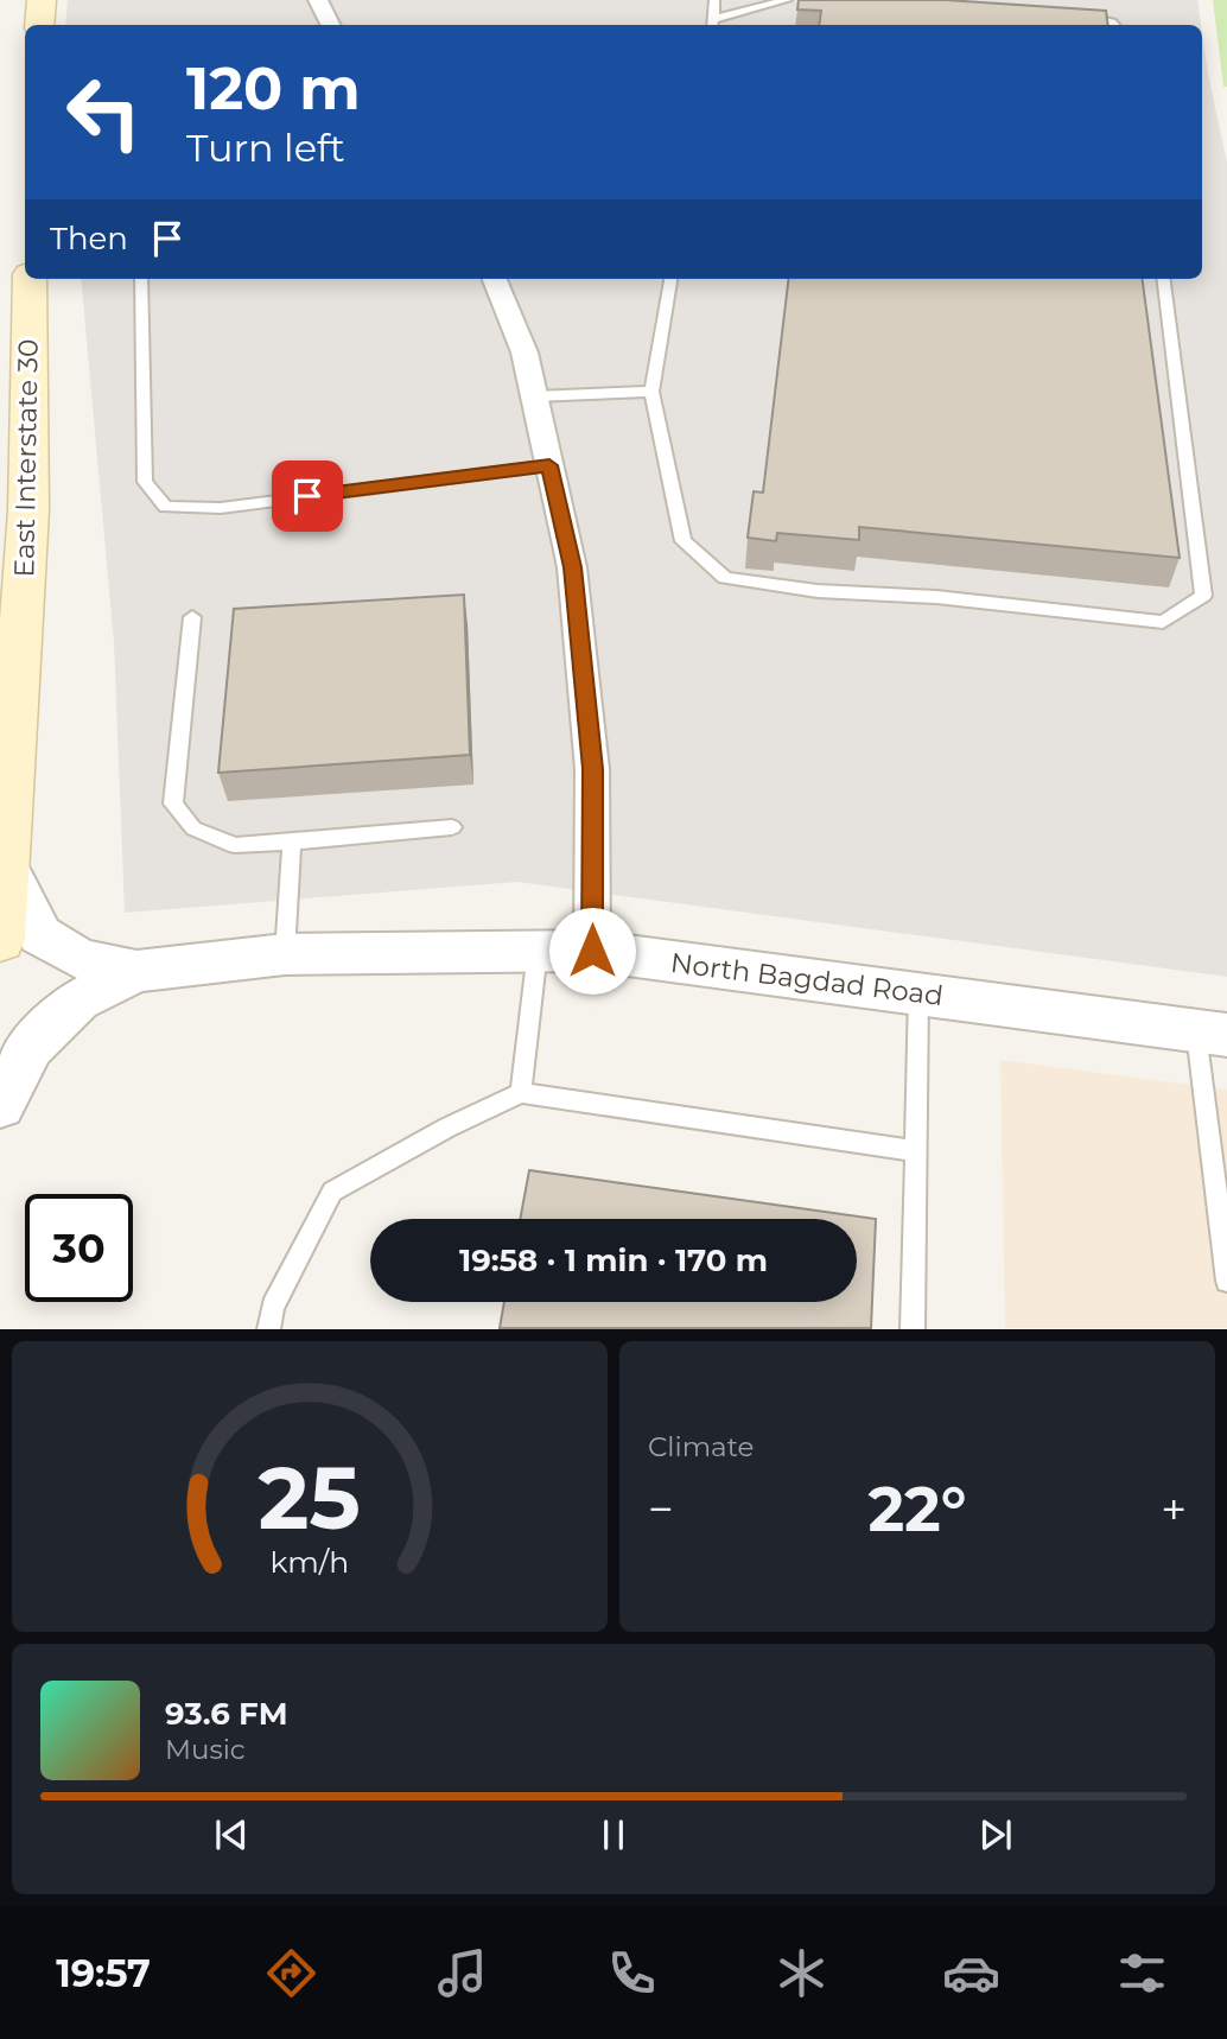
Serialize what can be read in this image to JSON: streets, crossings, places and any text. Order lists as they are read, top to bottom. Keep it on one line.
{"streets":{"main road":["East Interstate 30"],"street":["North Bagdad Road"]},"crossings":[["East Interstate 30","North Bagdad Road"]],"page":{"turn":["120 m","Turn left"],"then":"Then","limit":"30","trip":"19:58 · 1 min · 170 m","tile":"Climate","heat":["−","22°","+"],"song":["93.6 FM","Music"],"tabs":"19:57","gauge":["25","km/h"]}}
